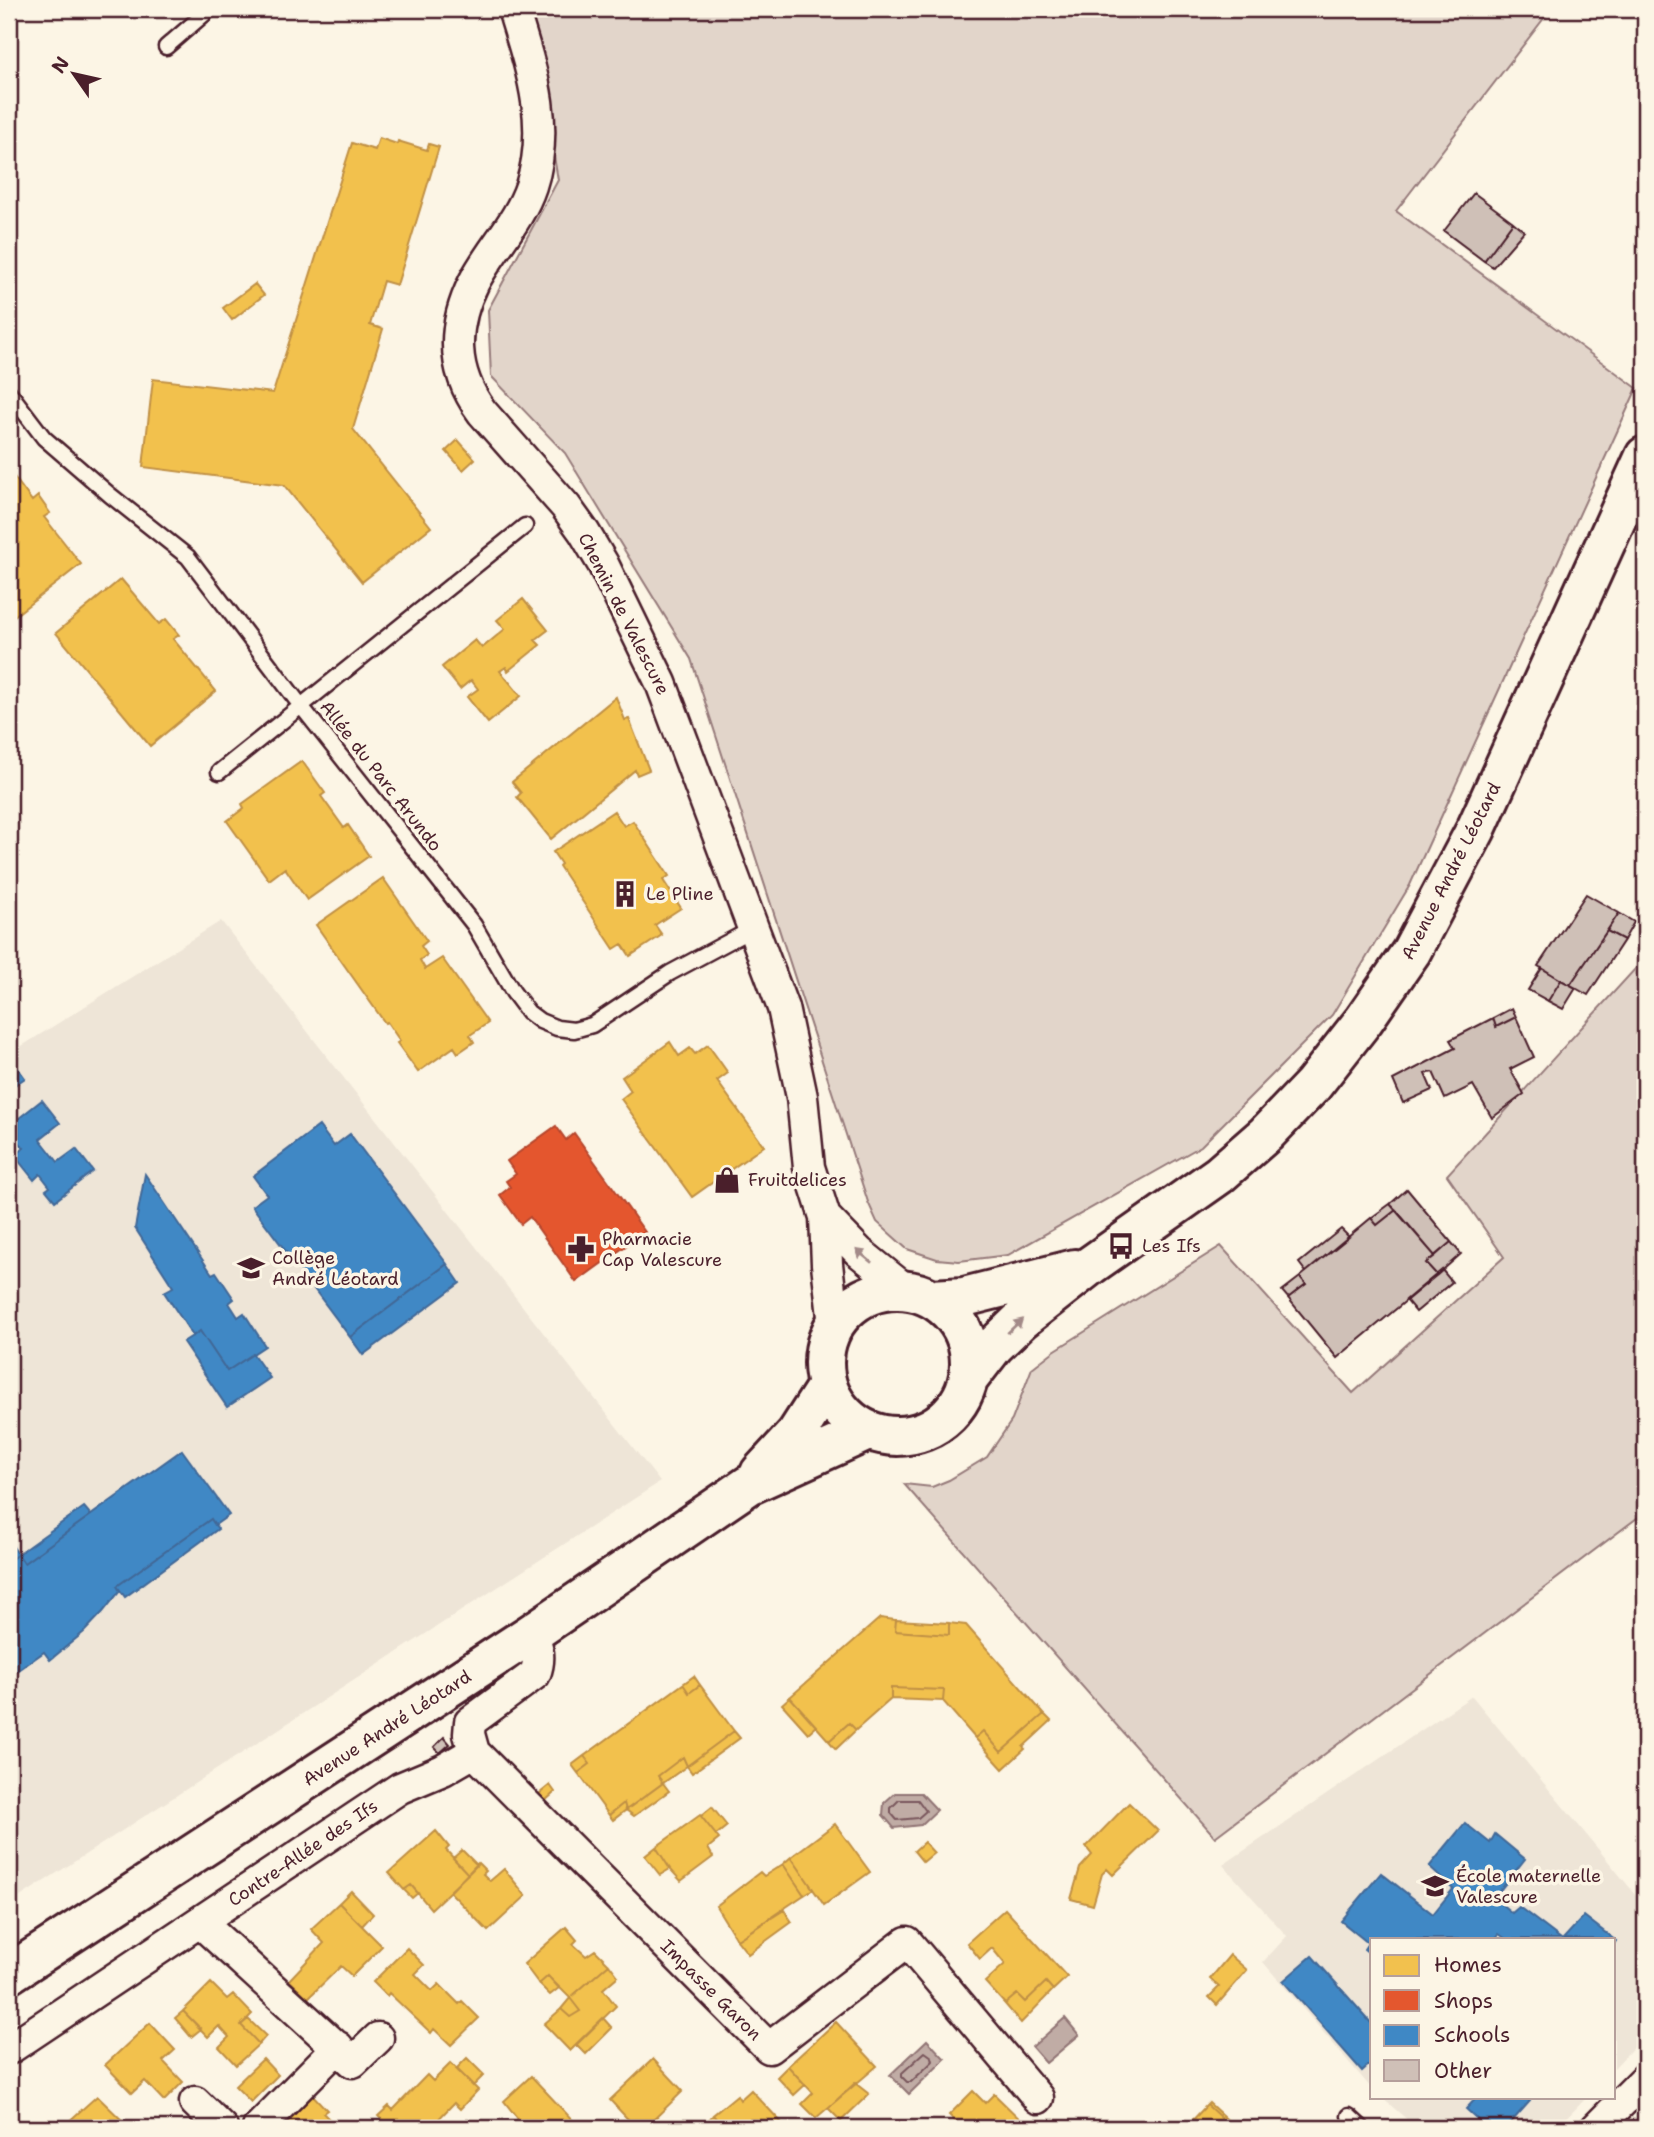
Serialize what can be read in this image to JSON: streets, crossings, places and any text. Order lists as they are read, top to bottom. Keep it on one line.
{"streets":{"main road":["Avenue André Léotard"],"street":["Chemin de Valescure","Contre-Allée des Ifs","Impasse Garon"],"lane":["Allée du Parc Arundo"]},"crossings":[["Chemin de Valescure","Allée du Parc Arundo"],["Chemin de Valescure","Avenue André Léotard"],["Contre-Allée des Ifs","Impasse Garon"]],"places":{"building":["Le Pline"],"shop":["Fruitdelices"],"bus stop":["Les Ifs"],"pharmacy":["Pharmacie Cap Valescure"],"school or university":["Collège André Léotard","École maternelle Valescure"]},"legend":["Homes","Shops","Schools","Other"],"north":"top left"}
